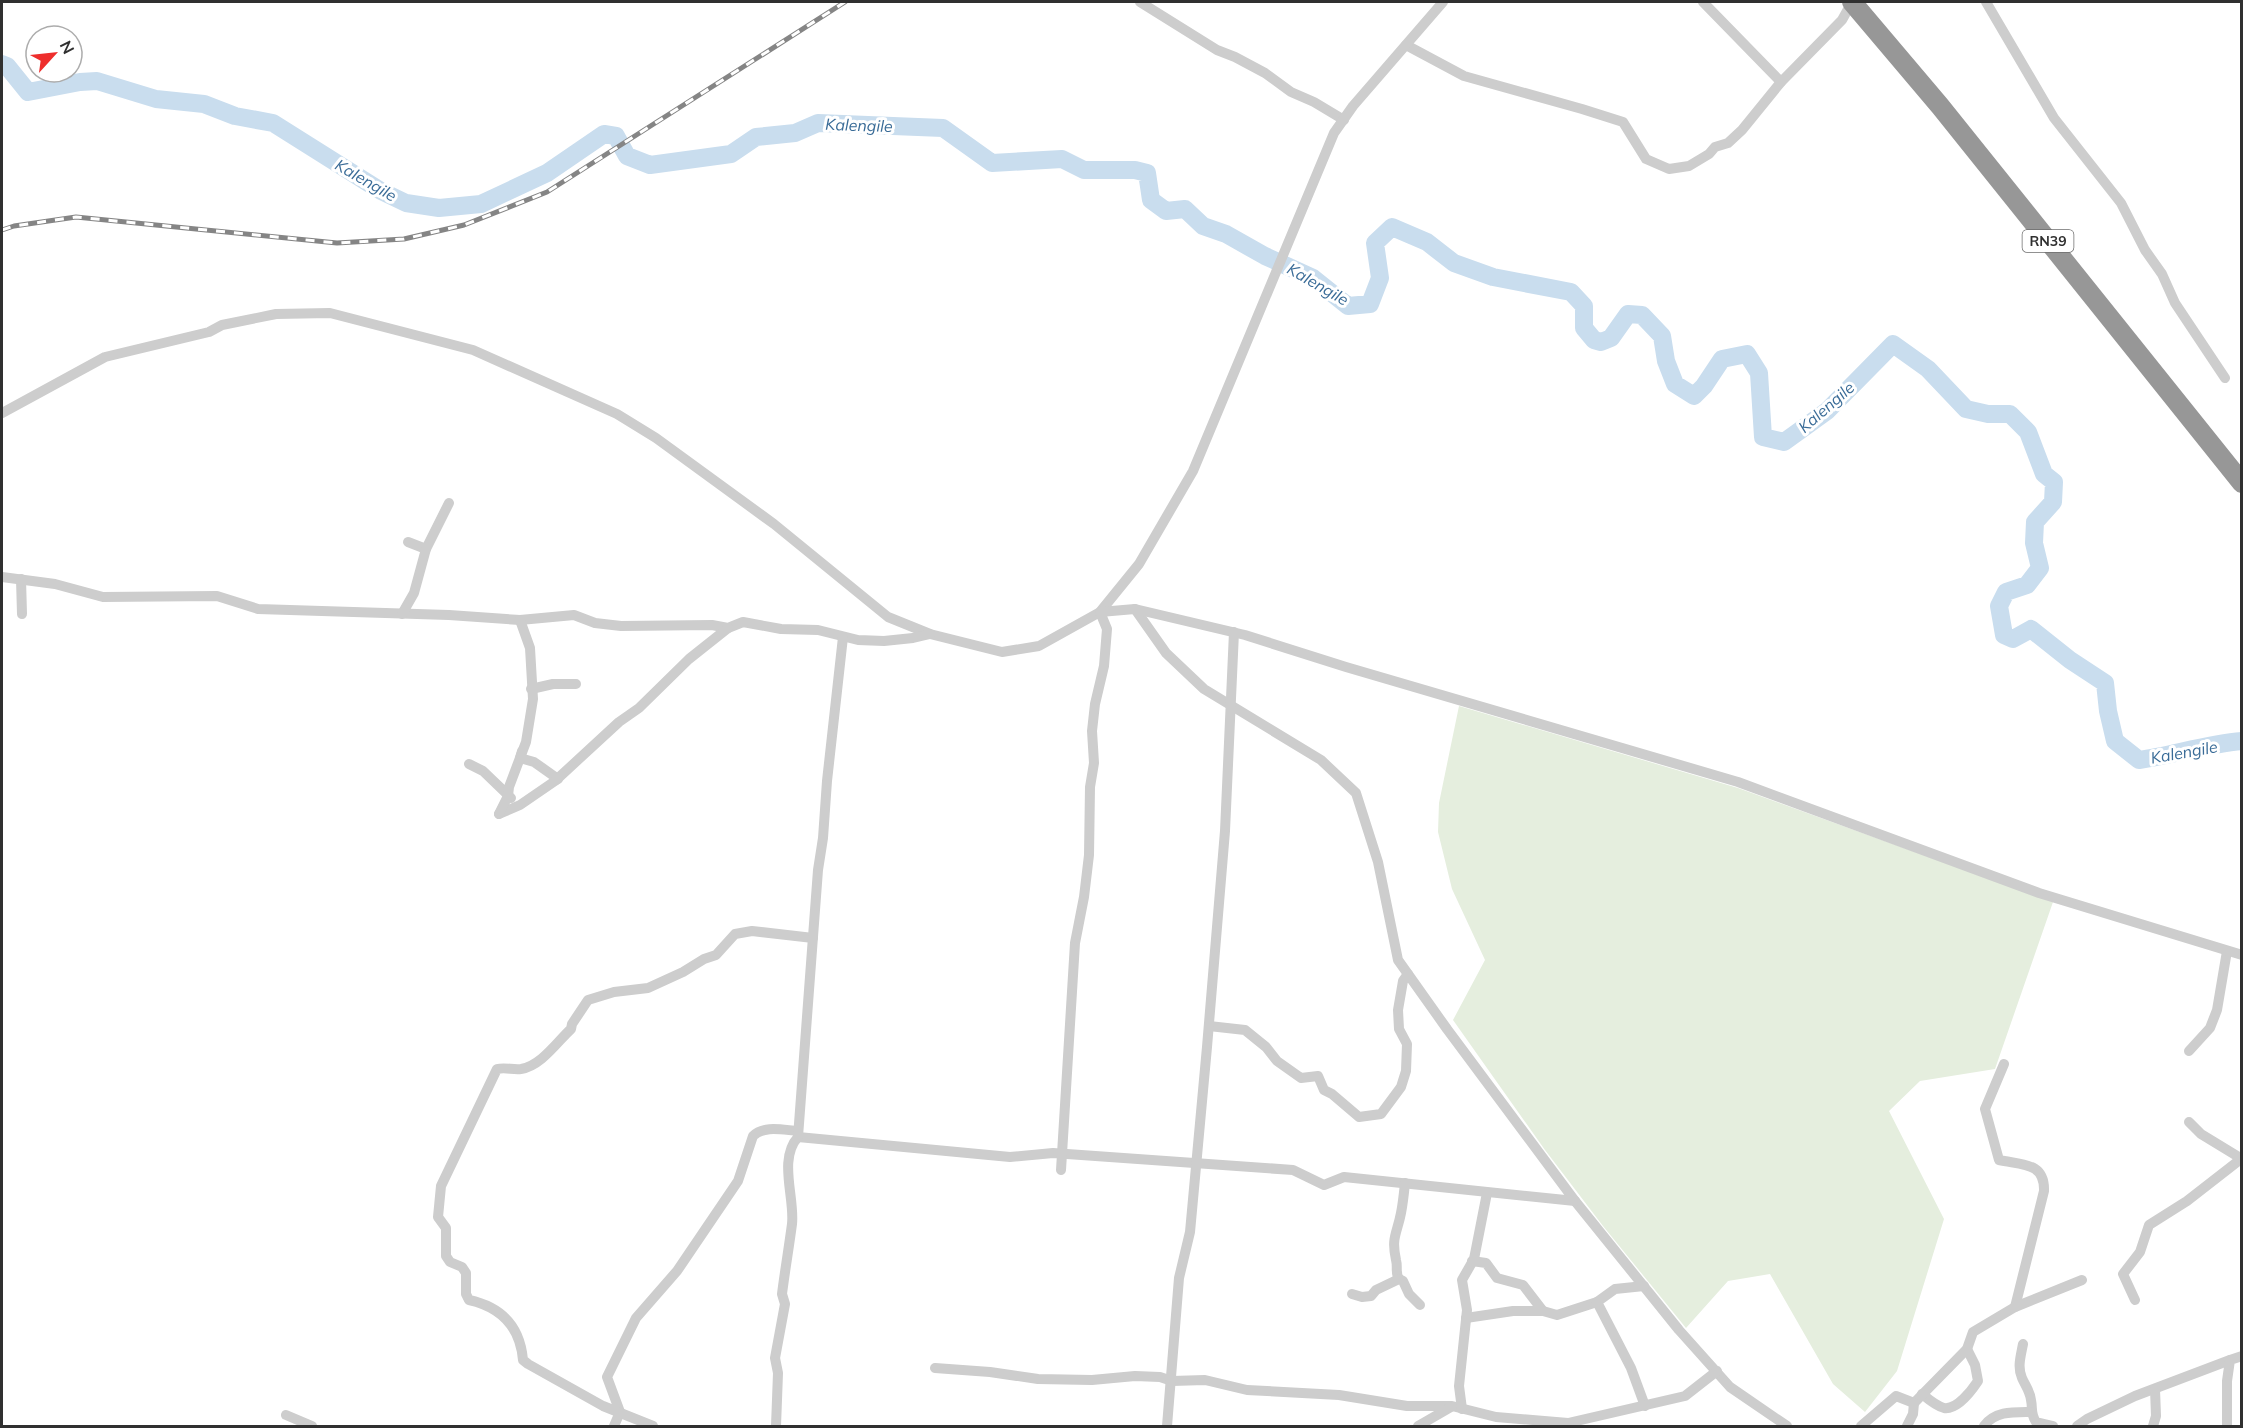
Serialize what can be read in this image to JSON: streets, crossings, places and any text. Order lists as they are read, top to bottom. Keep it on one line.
{"streets":{"highway":["RN39"]},"water":["Kalengile"],"north":"top right"}
